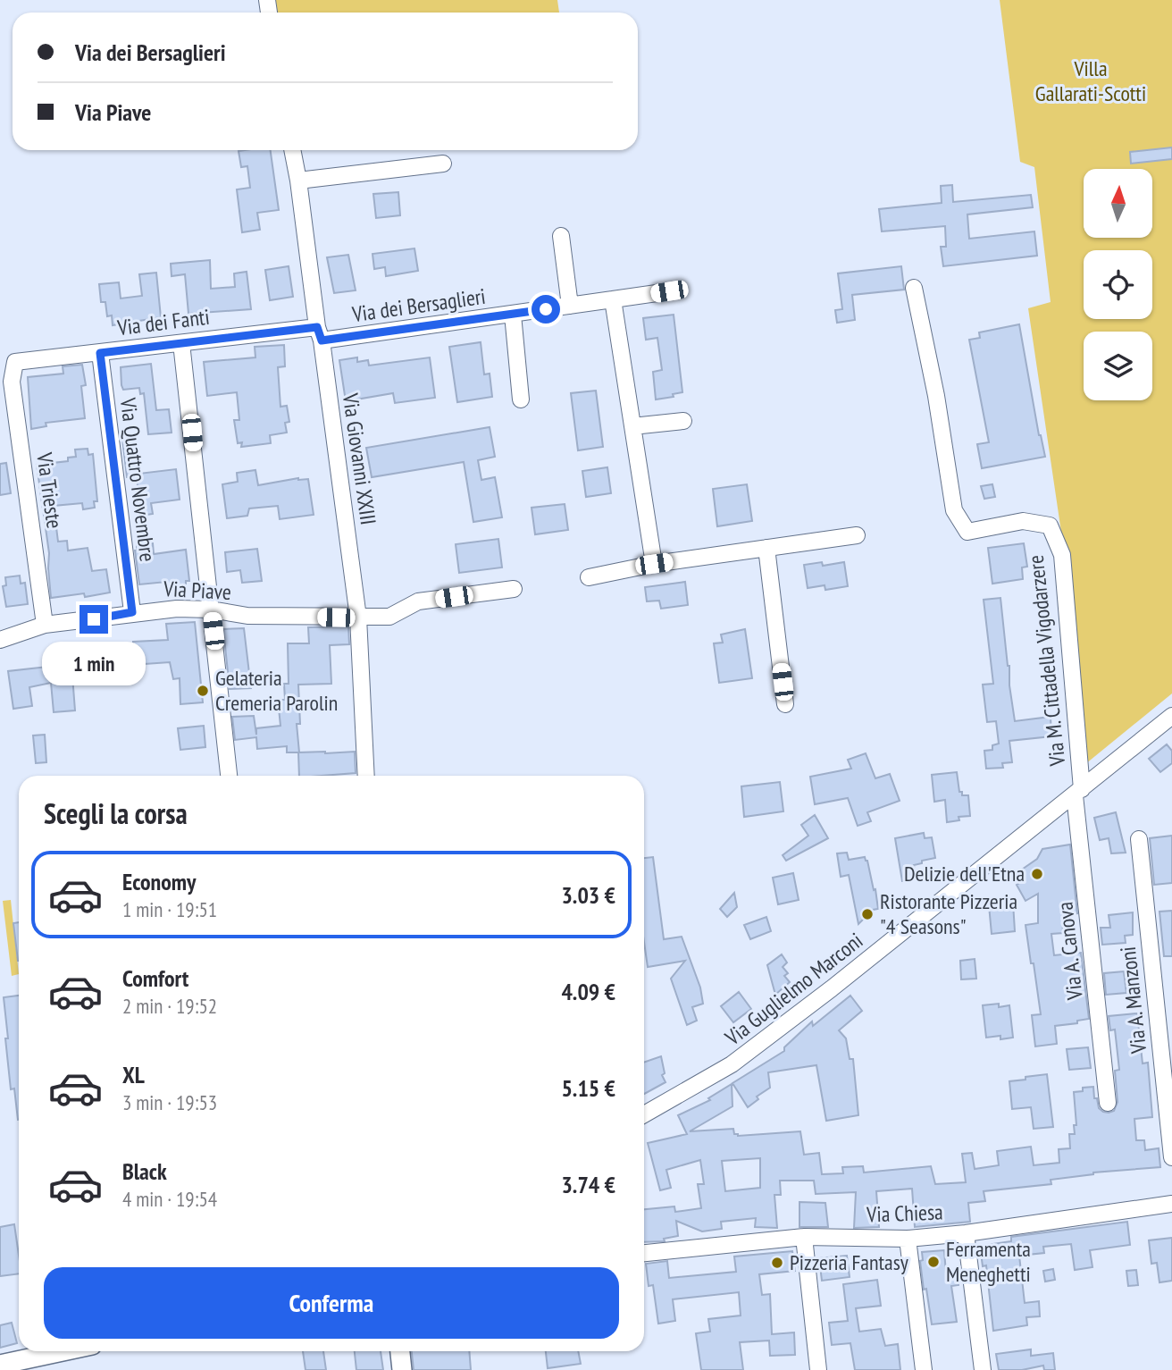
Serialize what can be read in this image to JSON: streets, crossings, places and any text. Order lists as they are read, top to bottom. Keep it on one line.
{"streets":{"street":["Via dei Bersaglieri","Via dei Fanti","Via Giovanni XXIII","Via Quattro Novembre","Via Trieste","Via Piave","Via M. Cittadella Vigodarzere","Via A. Canova","Via Guglielmo Marconi","Via A. Manzoni","Via Chiesa"]},"crossings":[["Via dei Bersaglieri","Via dei Fanti"],["Via dei Bersaglieri","Via Giovanni XXIII"],["Via dei Fanti","Via Giovanni XXIII"],["Via dei Fanti","Via Quattro Novembre"],["Via dei Fanti","Via Trieste"],["Via Giovanni XXIII","Via Piave"],["Via Quattro Novembre","Via Piave"],["Via Trieste","Via Piave"],["Via M. Cittadella Vigodarzere","Via A. Canova"],["Via M. Cittadella Vigodarzere","Via Guglielmo Marconi"],["Via A. Canova","Via Guglielmo Marconi"]],"parks":["Villa Gallarati-Scotti"],"places":["Gelateria Cremeria Parolin","Delizie dell'Etna","Ristorante Pizzeria \"4 Seasons\"","Ferramenta Meneghetti","Pizzeria Fantasy"],"north":"top","page":{"banner":["Via dei Bersaglieri","Via Piave"],"bubble":"1 min","heading":"Scegli la corsa","list":[{"name":"Economy","note":"1 min · 19:51","value":"3.03 €"},{"name":"Comfort","note":"2 min · 19:52","value":"4.09 €"},{"name":"XL","note":"3 min · 19:53","value":"5.15 €"},{"name":"Black","note":"4 min · 19:54","value":"3.74 €"}],"buttons":"Conferma"}}
